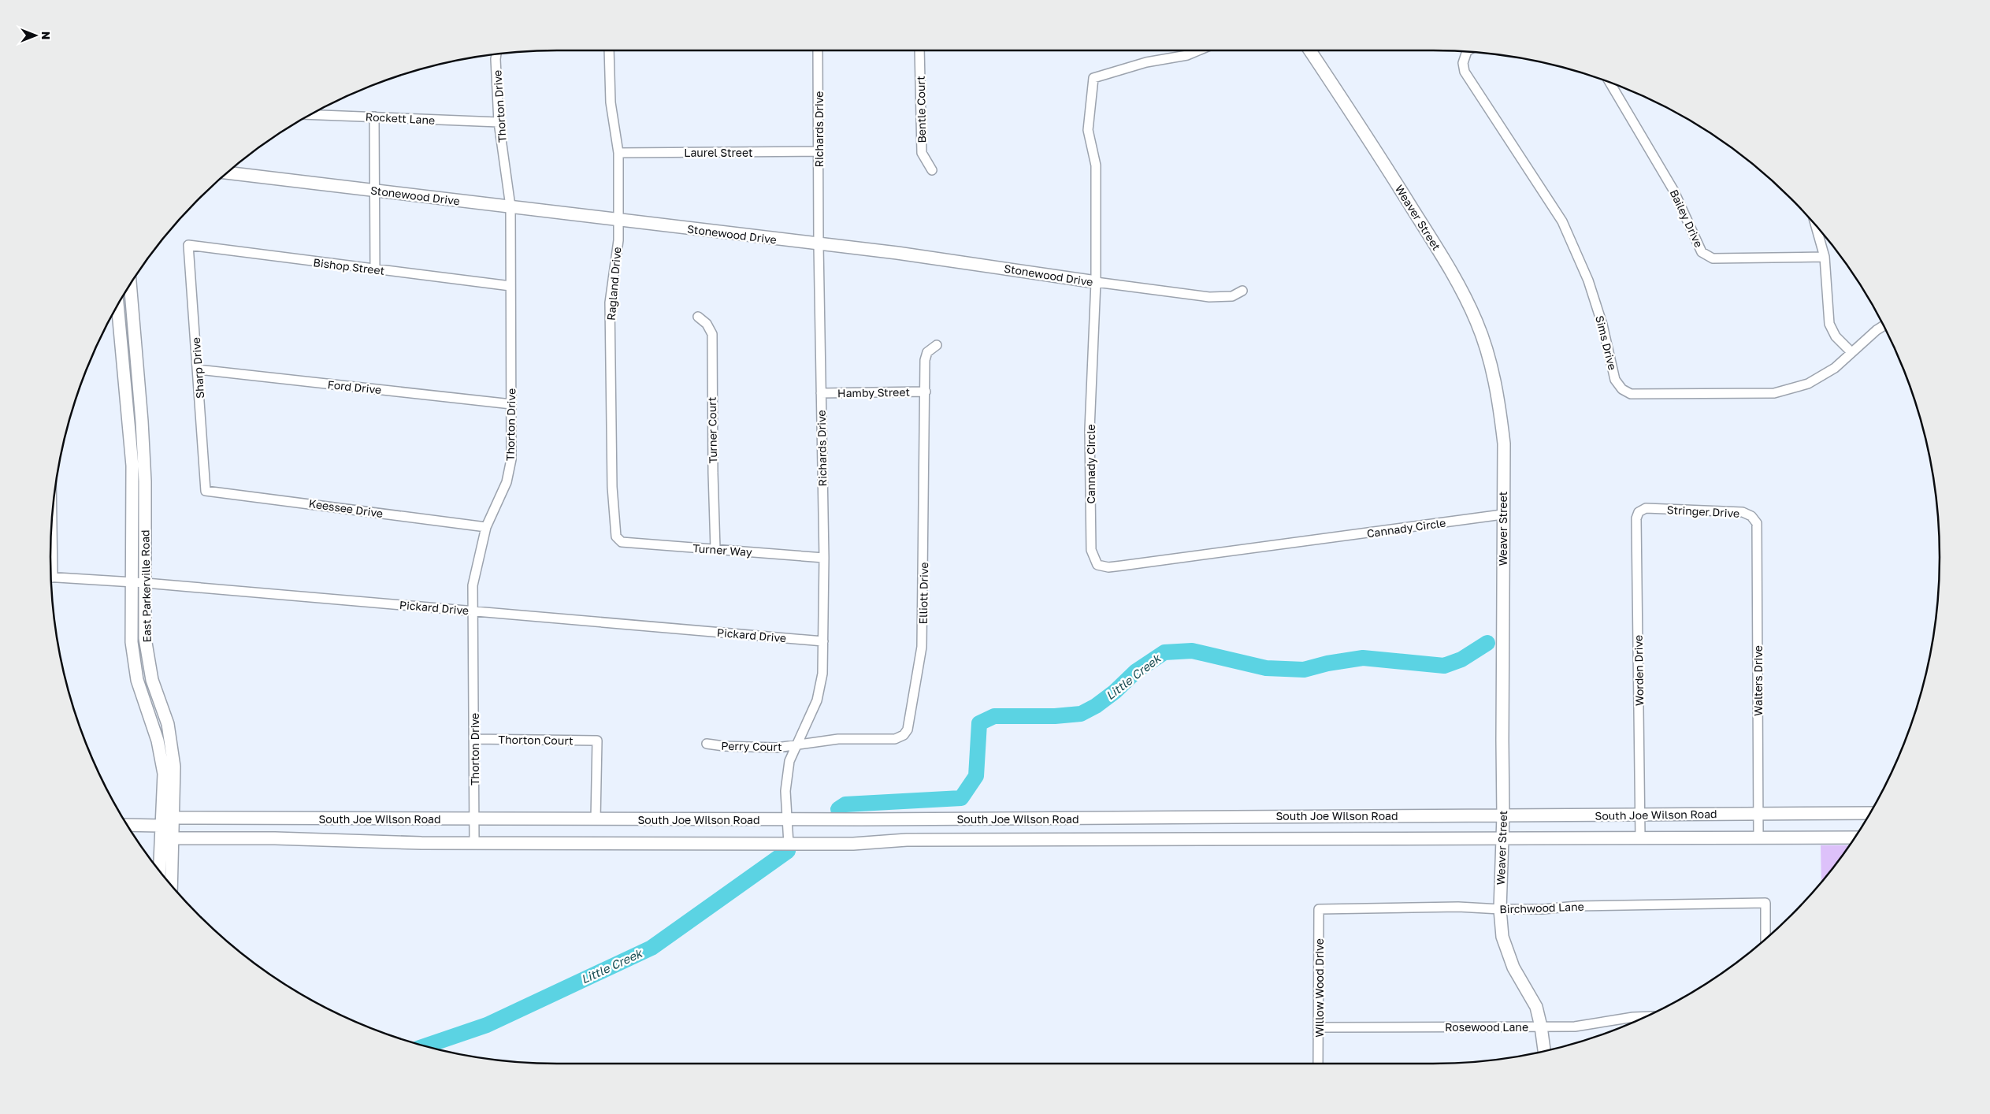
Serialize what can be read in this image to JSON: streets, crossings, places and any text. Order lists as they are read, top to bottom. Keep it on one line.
{"streets":{"main road":["Stonewood Drive","Weaver Street","East Parkerville Road","South Joe Wilson Road"],"street":["Thorton Drive","Bentle Court","Rockett Lane","Richards Drive","Laurel Street","Bailey Drive","Bishop Street","Ragland Drive","Sims Drive","Sharp Drive","Ford Drive","Hamby Street","Turner Court","Cannady Circle","Keessee Drive","Stringer Drive","Turner Way","Elliott Drive","Pickard Drive","Worden Drive","Walters Drive","Thorton Court","Perry Court","Birchwood Lane","Willow Wood Drive","Rosewood Lane"]},"crossings":[["Thorton Drive","Rockett Lane"],["Thorton Drive","Stonewood Drive"],["Thorton Drive","Bishop Street"],["Thorton Drive","Ford Drive"],["Thorton Drive","Keessee Drive"],["Thorton Drive","Pickard Drive"],["Thorton Drive","Thorton Court"],["Thorton Drive","South Joe Wilson Road"],["Richards Drive","Laurel Street"],["Richards Drive","Stonewood Drive"],["Richards Drive","Hamby Street"],["Richards Drive","Turner Way"],["Richards Drive","Elliott Drive"],["Richards Drive","Pickard Drive"],["Richards Drive","Perry Court"],["Richards Drive","South Joe Wilson Road"],["Laurel Street","Ragland Drive"],["Stonewood Drive","Ragland Drive"],["Stonewood Drive","Cannady Circle"],["Weaver Street","Cannady Circle"],["Weaver Street","South Joe Wilson Road"],["Weaver Street","Birchwood Lane"],["Weaver Street","Rosewood Lane"],["Bishop Street","Sharp Drive"],["Ragland Drive","Turner Way"],["Sharp Drive","Ford Drive"],["Sharp Drive","Keessee Drive"],["Hamby Street","Elliott Drive"],["Turner Court","Turner Way"],["Stringer Drive","Worden Drive"],["Stringer Drive","Walters Drive"],["East Parkerville Road","Pickard Drive"],["East Parkerville Road","South Joe Wilson Road"],["Elliott Drive","Perry Court"],["Worden Drive","South Joe Wilson Road"],["Walters Drive","South Joe Wilson Road"],["Thorton Court","South Joe Wilson Road"],["Birchwood Lane","Willow Wood Drive"],["Willow Wood Drive","Rosewood Lane"]],"water":["Little Creek"],"north":"right"}
